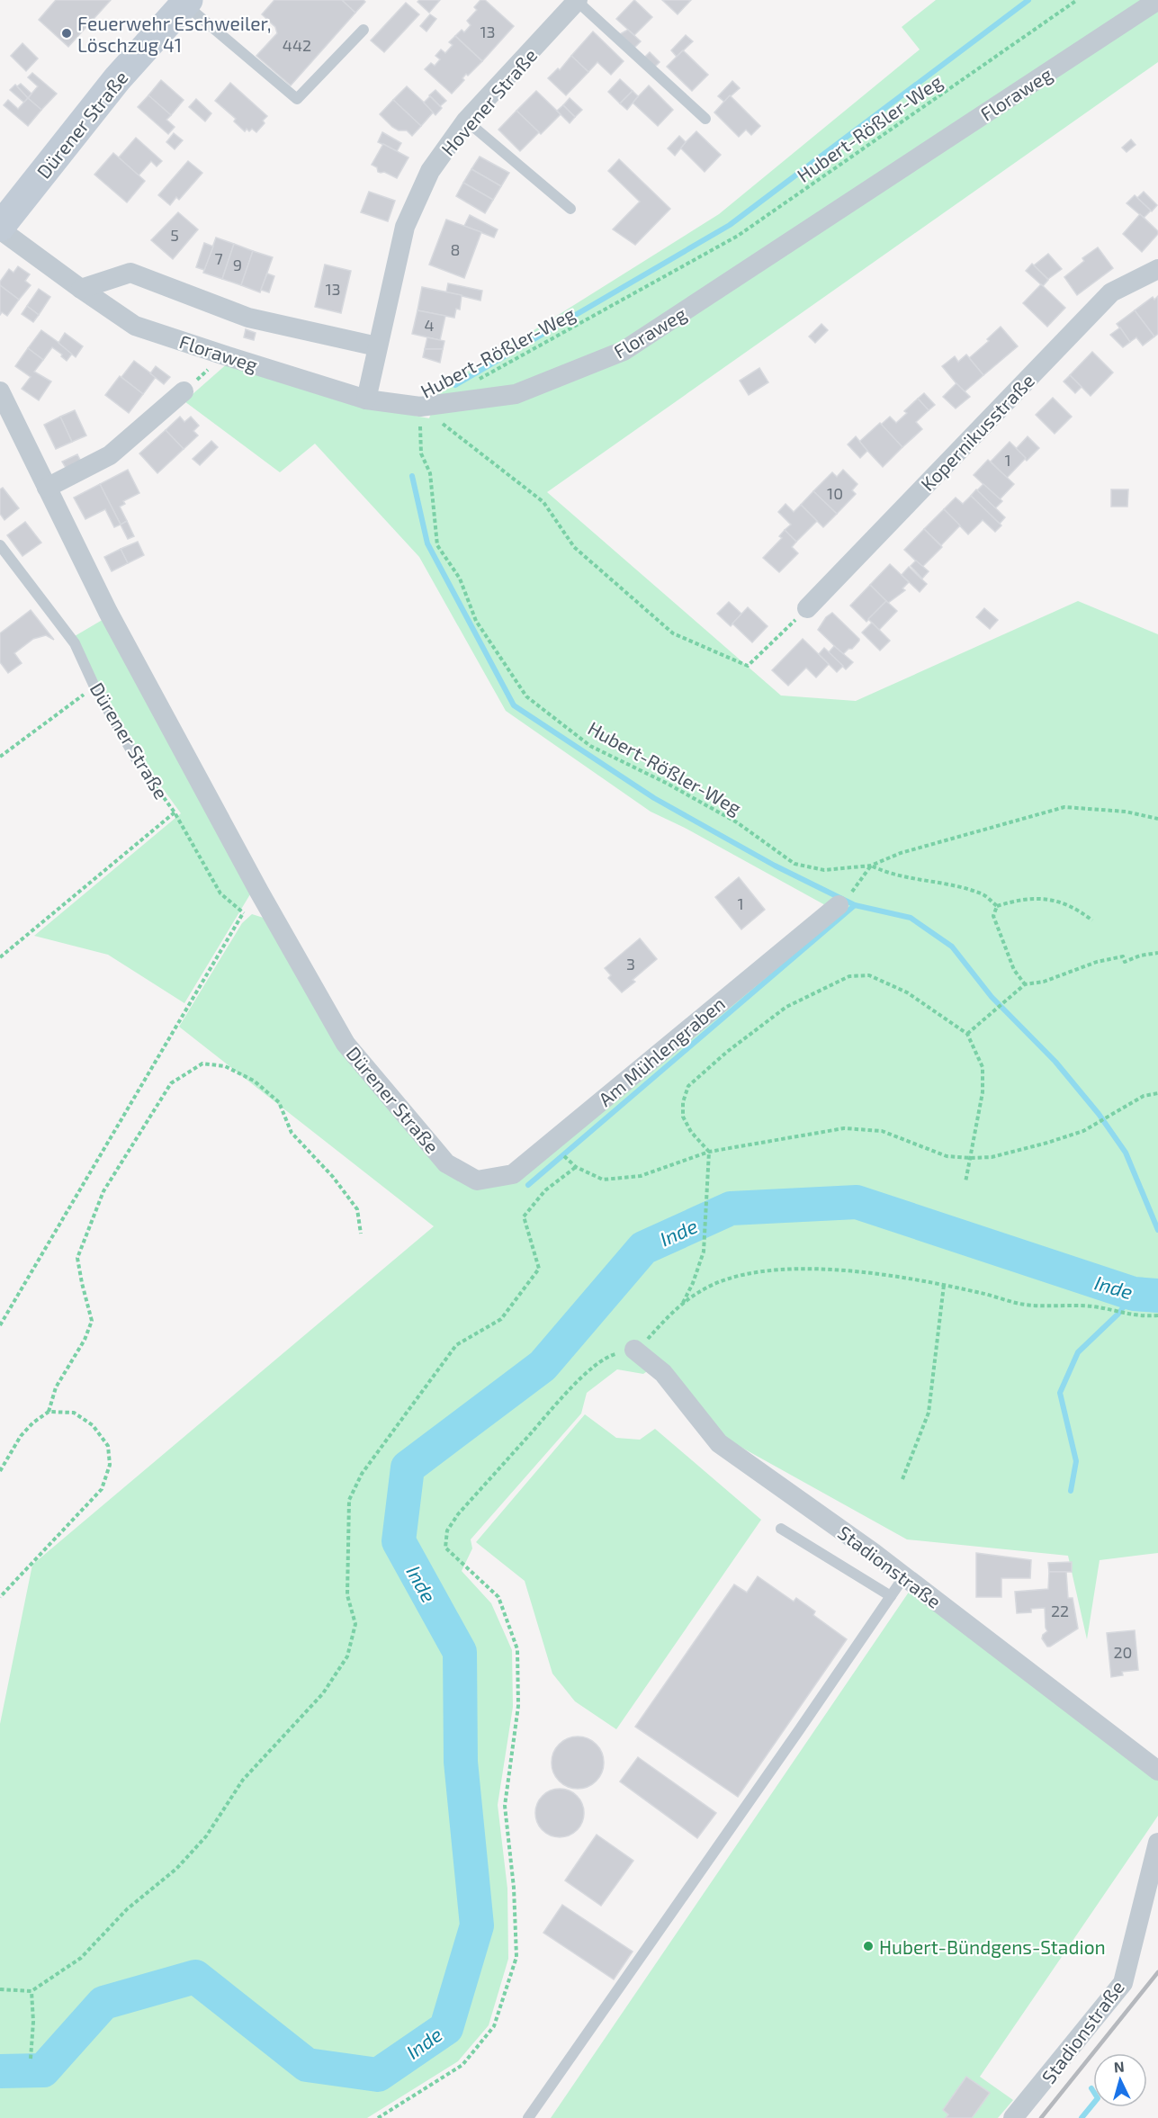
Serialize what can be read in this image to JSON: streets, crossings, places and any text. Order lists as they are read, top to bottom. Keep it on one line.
{"streets":{"street":["Floraweg","Hovener Straße","Dürener Straße","Kopernikusstraße","Am Mühlengraben","Stadionstraße"],"path":["Hubert-Rößler-Weg"]},"crossings":[["Floraweg","Hovener Straße"],["Floraweg","Dürener Straße"],["Floraweg","Hubert-Rößler-Weg"],["Dürener Straße","Am Mühlengraben"]],"water":["Inde"],"places":["Feuerwehr Eschweiler, Löschzug 41","Hubert-Bündgens-Stadion"],"house_numbers":["13","442","5","8","7","9","13","4","1","10","1","3","22","20"],"north":"top"}
